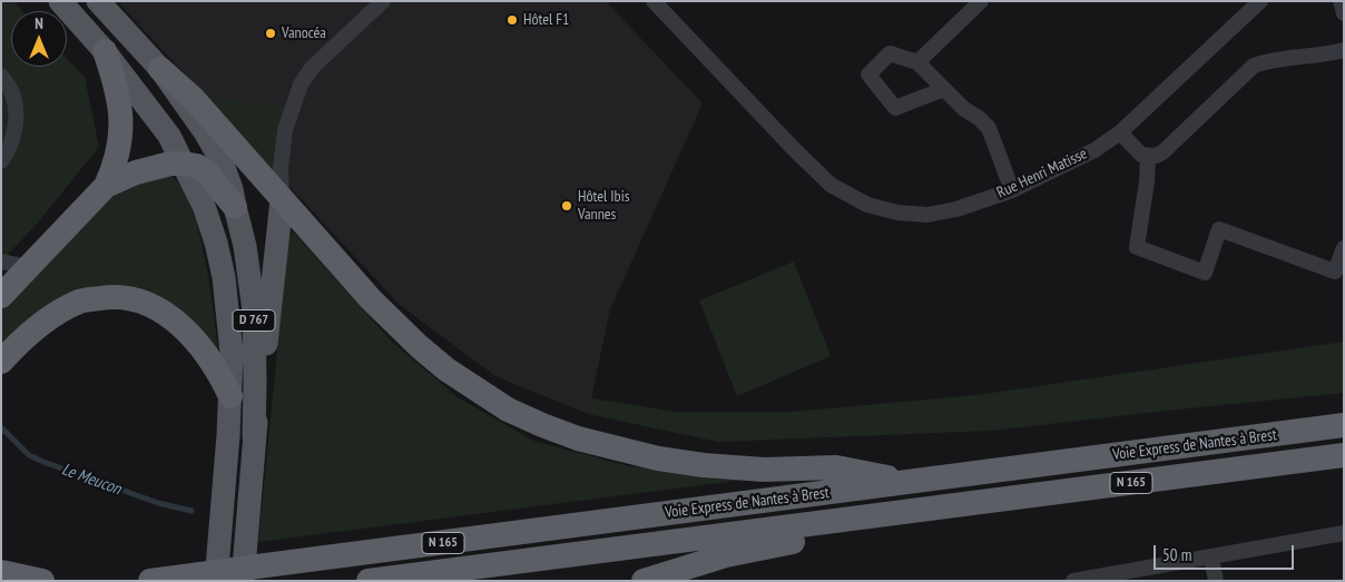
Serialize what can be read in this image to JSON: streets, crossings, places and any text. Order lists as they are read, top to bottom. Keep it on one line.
{"streets":{"highway":["Voie Express de Nantes à Brest","N 165"],"main road":["D 767"],"street":["Rue Henri Matisse"]},"crossings":[["D 767","Voie Express de Nantes à Brest"]],"water":["Le Meucon"],"places":["Hôtel F1","Vanocéa","Hôtel Ibis Vannes"],"scale_bar":"50 m","north":"top"}
